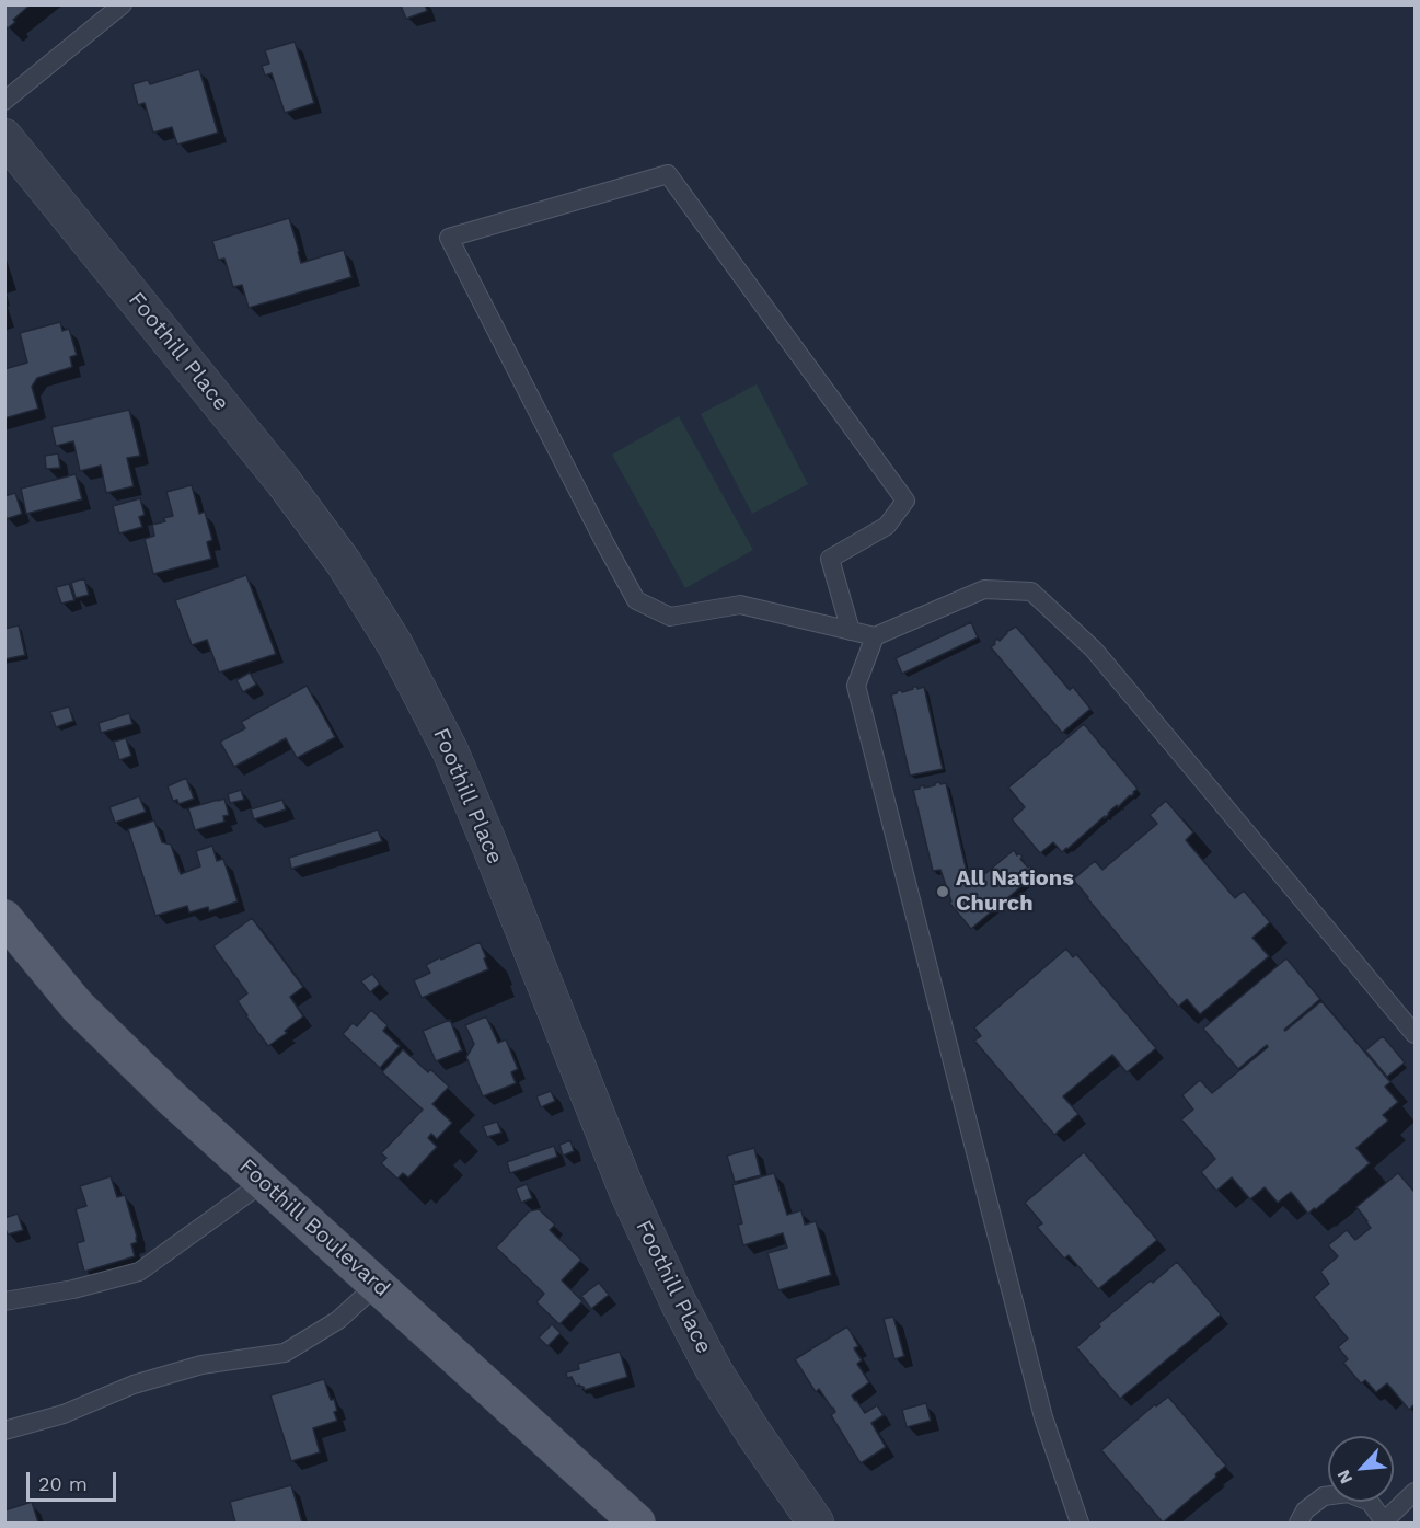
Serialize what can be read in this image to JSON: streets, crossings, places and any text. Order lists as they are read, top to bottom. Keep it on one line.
{"streets":{"main road":["Foothill Boulevard"],"street":["Foothill Place"]},"places":["All Nations Church"],"scale_bar":"20 m","north":"bottom left"}
